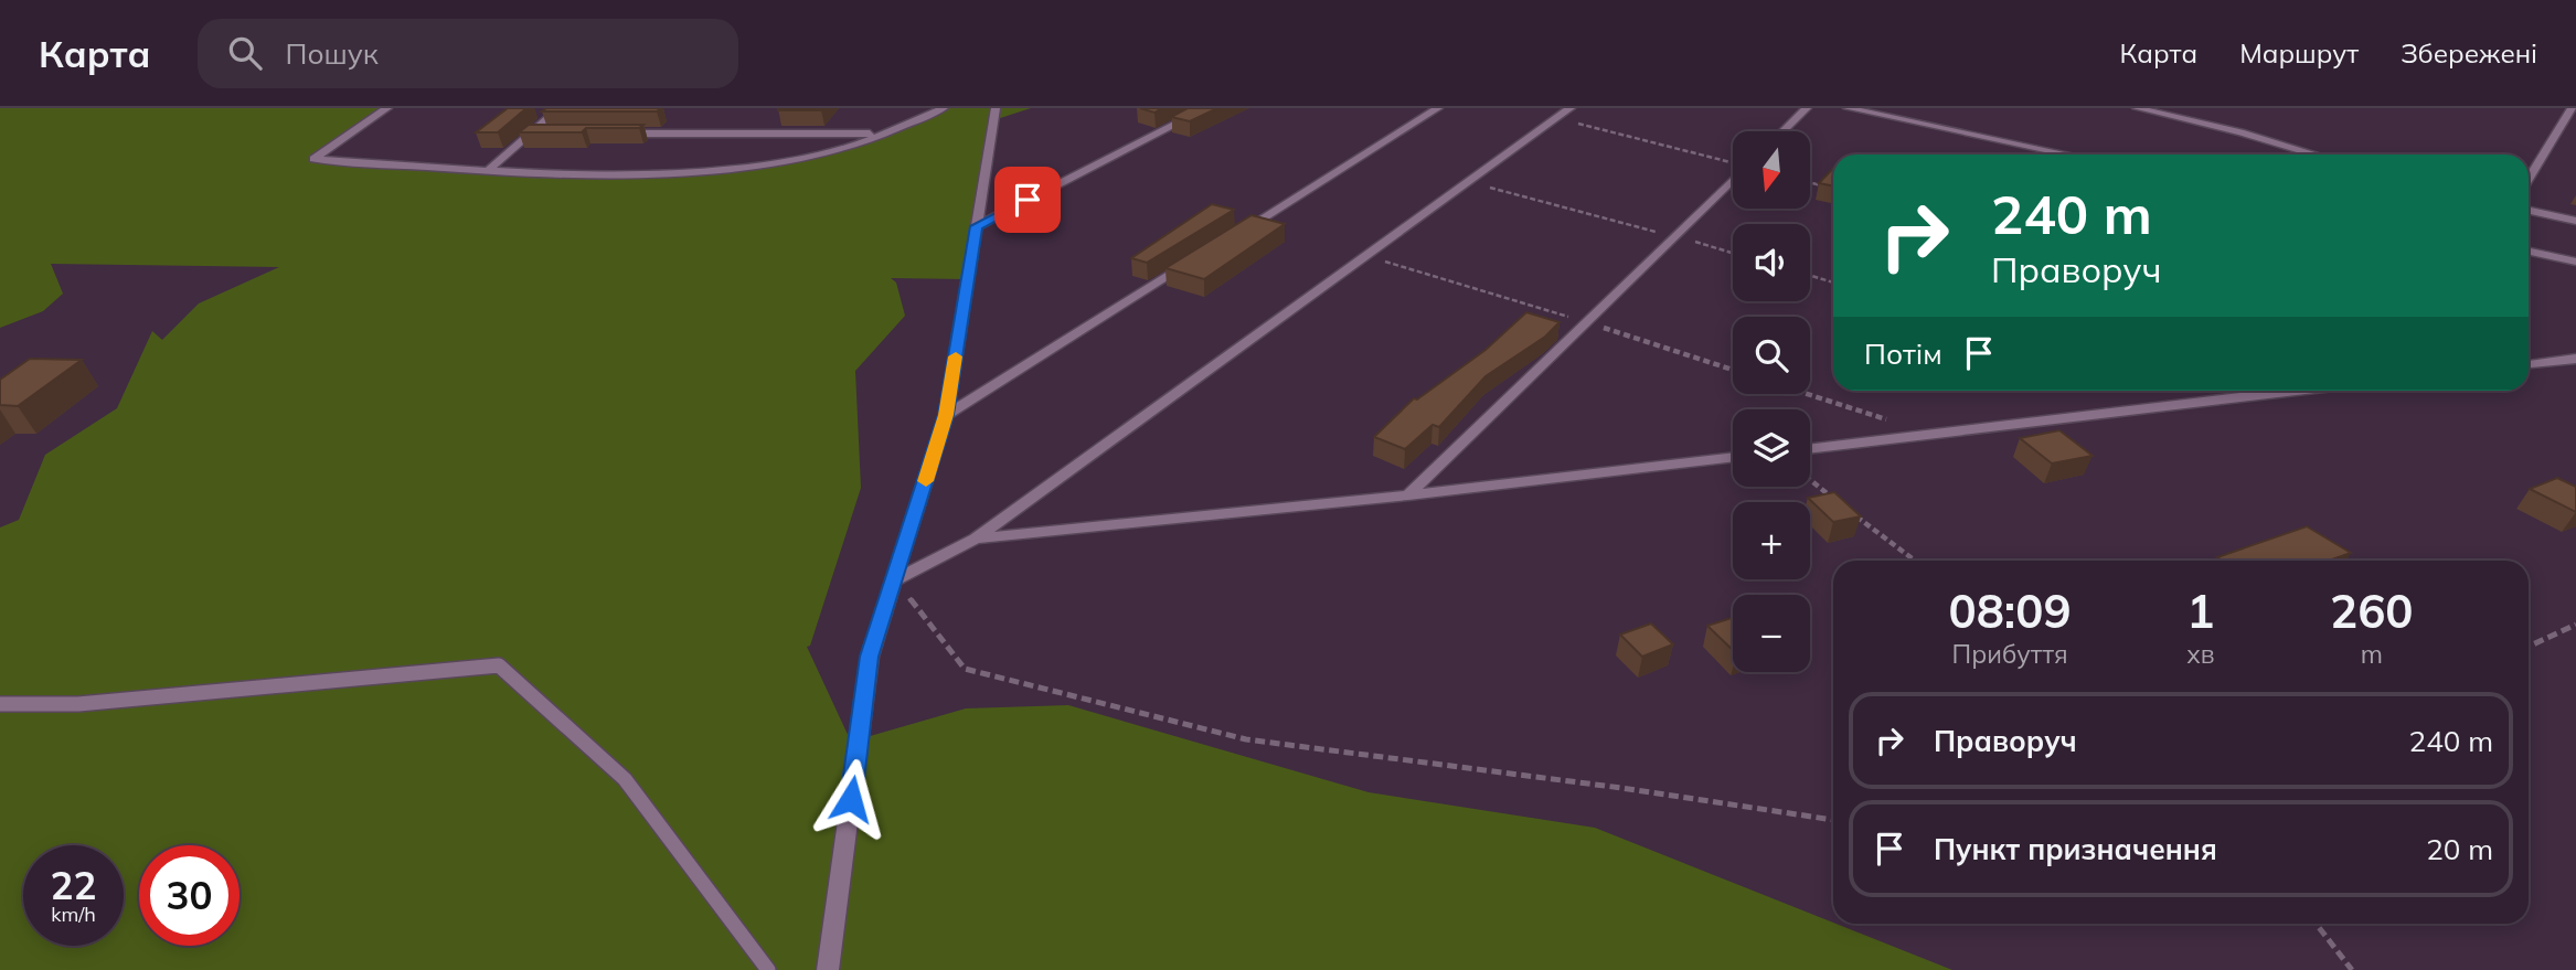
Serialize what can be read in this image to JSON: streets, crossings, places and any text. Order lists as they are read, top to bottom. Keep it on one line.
{"north":"bottom","page":{"header":"Карта","search":"Пошук","nav":["Карта","Маршрут","Збережені"],"map_buttons":["+","−"],"turn":["240 m","Праворуч"],"then":"Потім","eta":["08:09","Прибуття","1","хв","260","m"],"list":[{"name":"Праворуч","value":"240 m"},{"name":"Пункт призначення","value":"20 m"}],"speed":"22 km/h","limit":"30"}}
